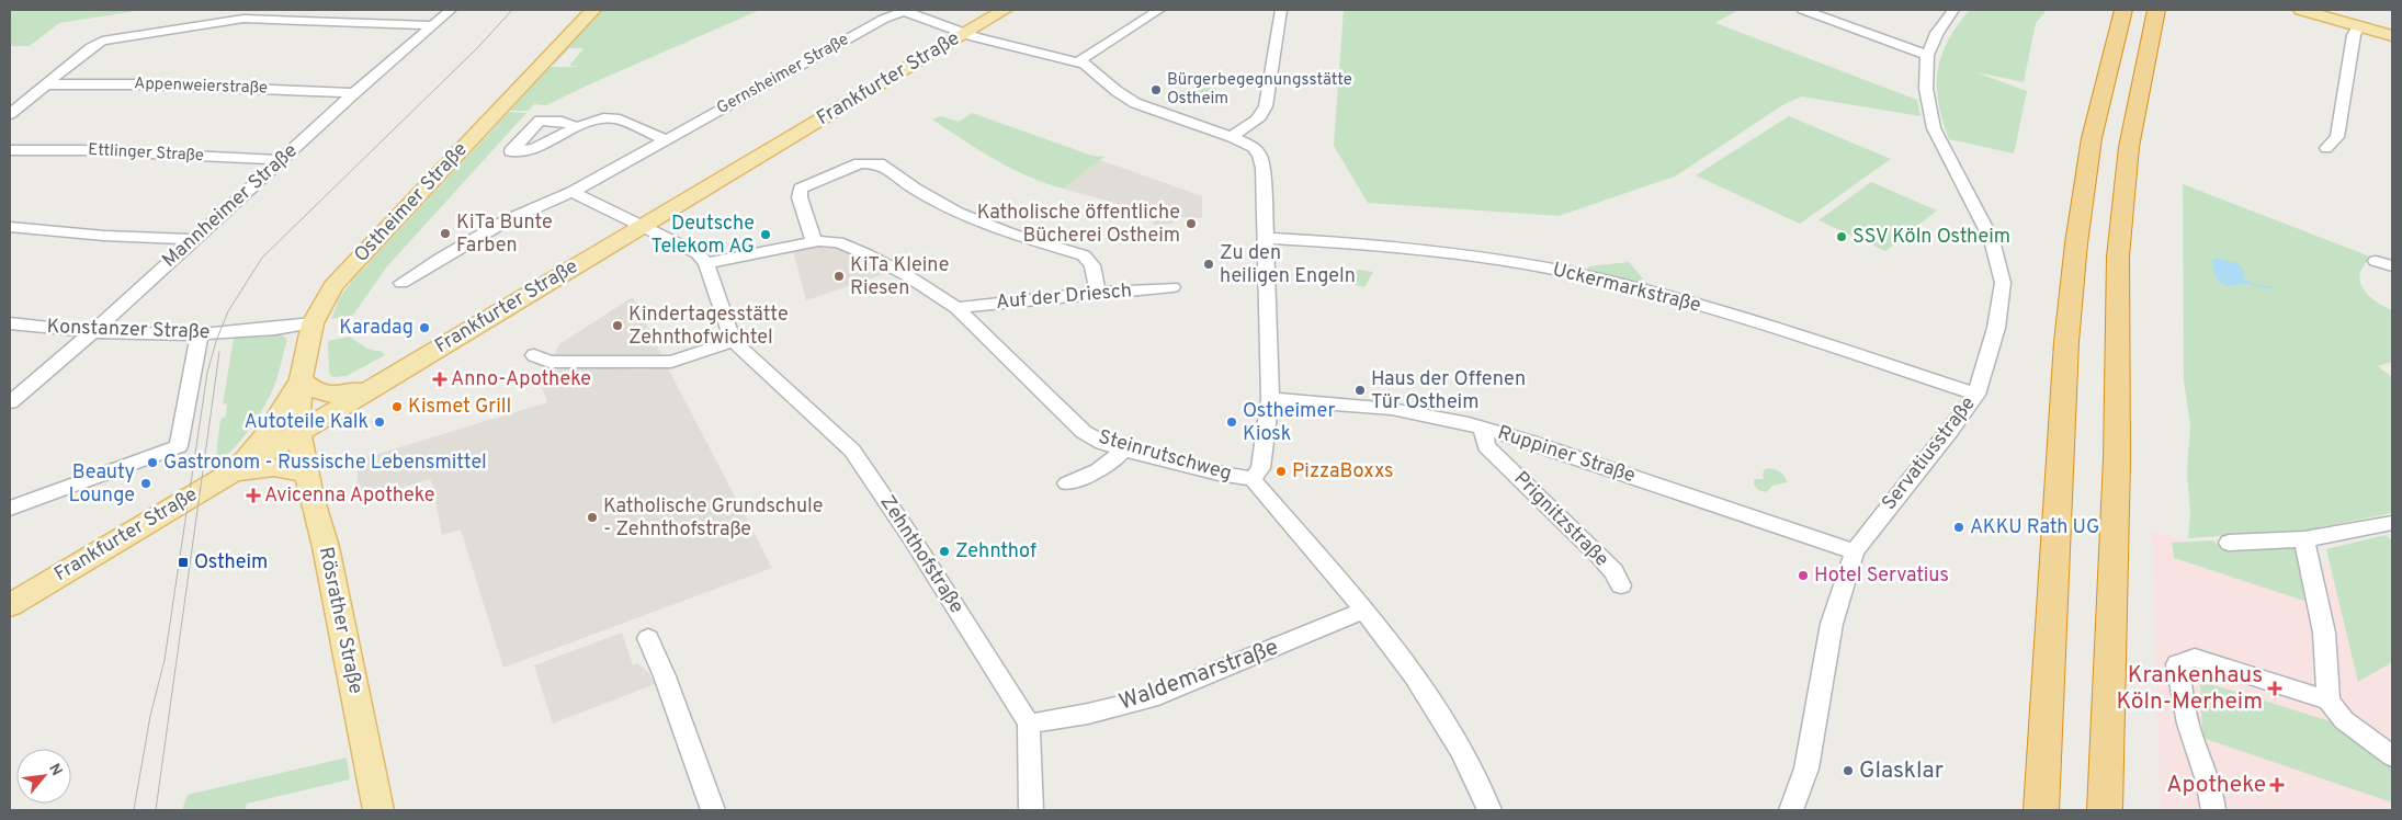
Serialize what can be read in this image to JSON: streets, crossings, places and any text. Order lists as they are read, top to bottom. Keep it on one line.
{"streets":{"main road":["Frankfurter Straße","Ostheimer Straße","Rösrather Straße"],"street":["Gernsheimer Straße","Appenweierstraße","Ettlinger Straße","Mannheimer Straße","Uckermarkstraße","Auf der Driesch","Konstanzer Straße","Servatiusstraße","Ruppiner Straße","Steinrutschweg","Prignitzstraße","Zehnthofstraße","Waldemarstraße"]},"crossings":[["Gernsheimer Straße","Frankfurter Straße"],["Gernsheimer Straße","Uckermarkstraße"],["Frankfurter Straße","Ostheimer Straße"],["Frankfurter Straße","Rösrather Straße"],["Appenweierstraße","Mannheimer Straße"],["Ettlinger Straße","Mannheimer Straße"],["Ostheimer Straße","Konstanzer Straße"],["Ostheimer Straße","Rösrather Straße"],["Mannheimer Straße","Konstanzer Straße"],["Uckermarkstraße","Servatiusstraße"],["Auf der Driesch","Steinrutschweg"],["Servatiusstraße","Ruppiner Straße"],["Ruppiner Straße","Prignitzstraße"],["Steinrutschweg","Zehnthofstraße"],["Steinrutschweg","Waldemarstraße"],["Zehnthofstraße","Waldemarstraße"]],"places":{"other":["Bürgerbegegnungsstätte Ostheim","Katholische öffentliche Bücherei Ostheim","KiTa Bunte Farben","Deutsche Telekom AG","SSV Köln Ostheim","Zu den heiligen Engeln","KiTa Kleine Riesen","Kindertagesstätte Zehnthofwichtel","Karadag","Haus der Offenen Tür Ostheim","Kismet Grill","Autoteile Kalk","Ostheimer Kiosk","Gastronom - Russische Lebensmittel","PizzaBoxxs","Beauty Lounge","Katholische Grundschule - Zehnthofstraße","AKKU Rath UG","Zehnthof","Hotel Servatius","Glasklar"],"health":["Anno-Apotheke","Avicenna Apotheke","Krankenhaus Köln-Merheim","Apotheke"],"transit":["Ostheim"]},"north":"top right"}
